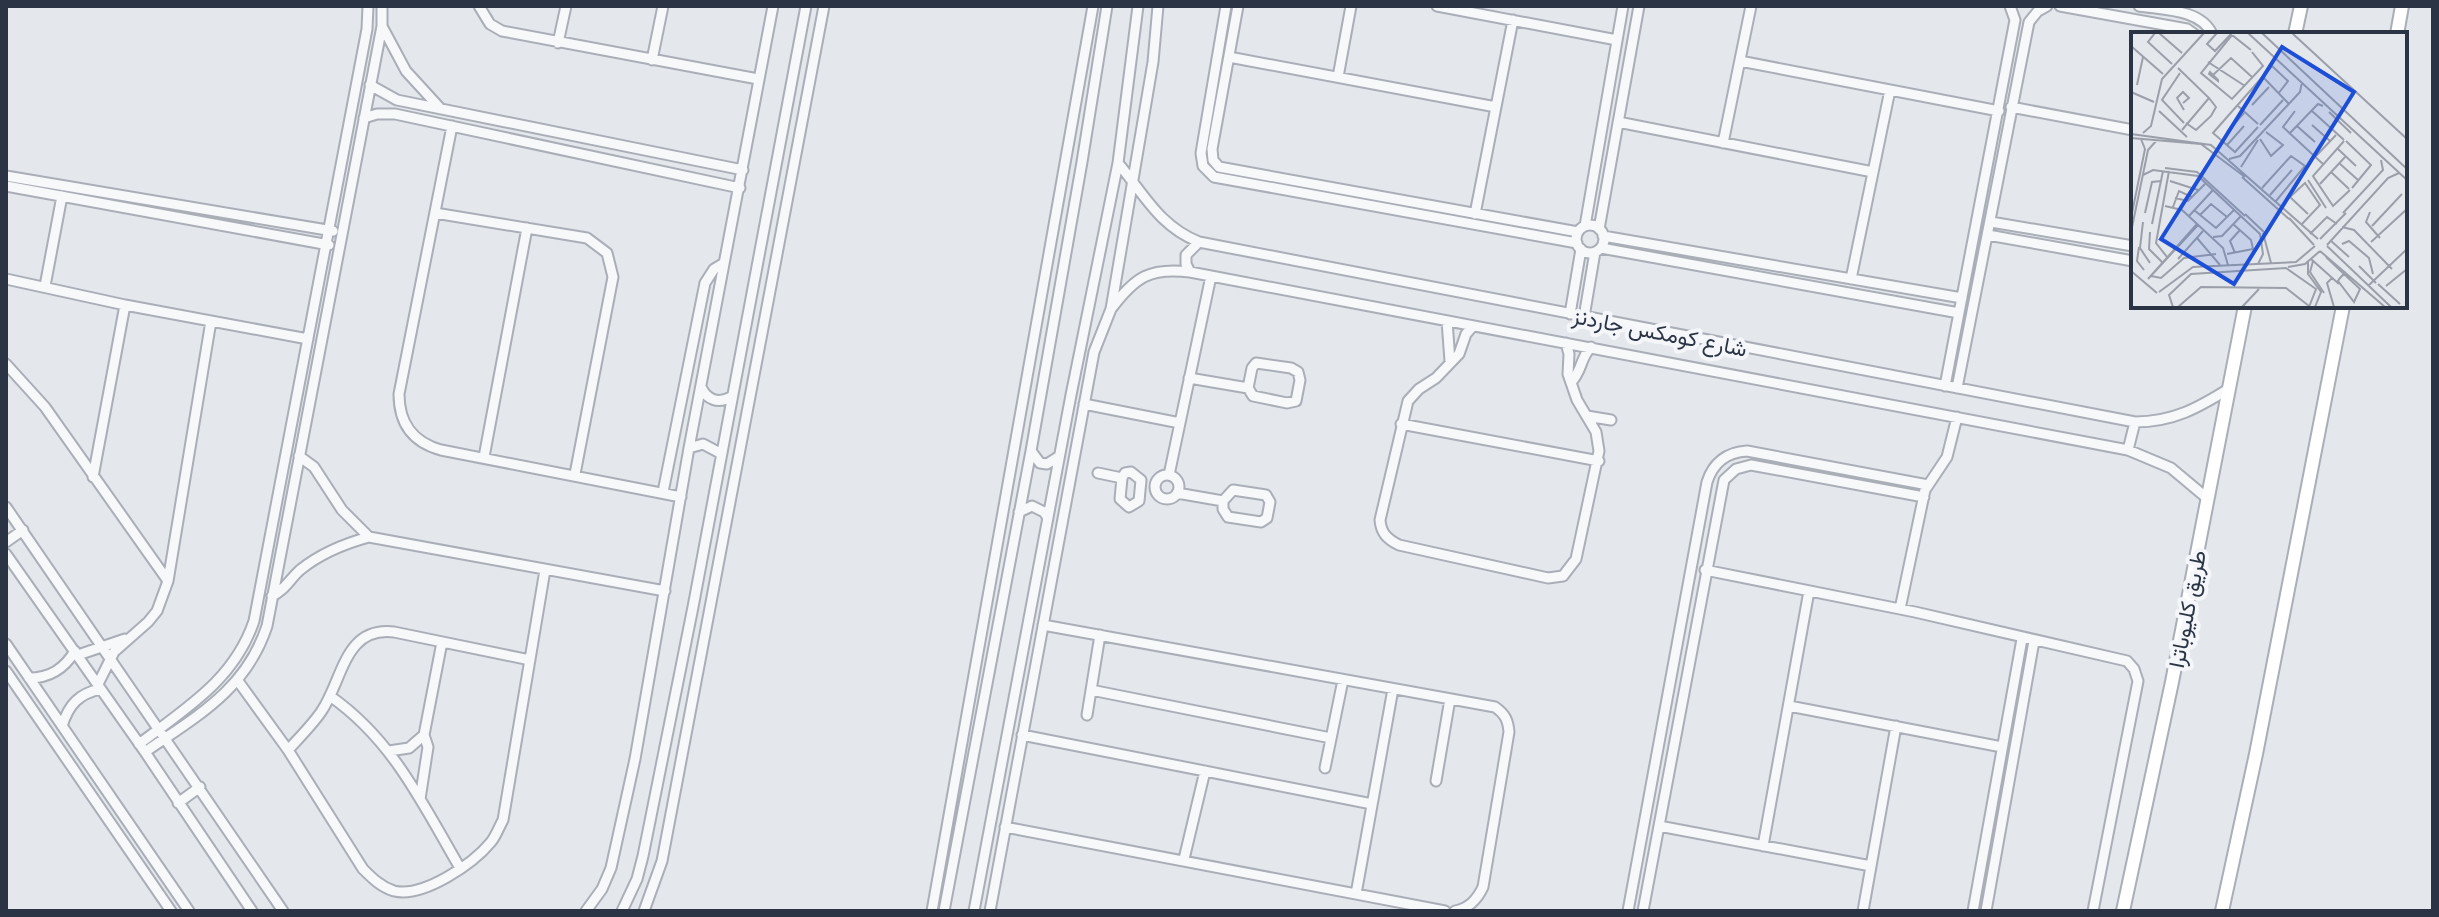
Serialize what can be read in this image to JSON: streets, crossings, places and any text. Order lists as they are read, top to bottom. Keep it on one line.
{"streets":{"main road":["طريق كليوباترا"],"street":["شارع كومكس جاردنز"]},"crossings":[["شارع كومكس جاردنز","طريق كليوباترا"]]}
